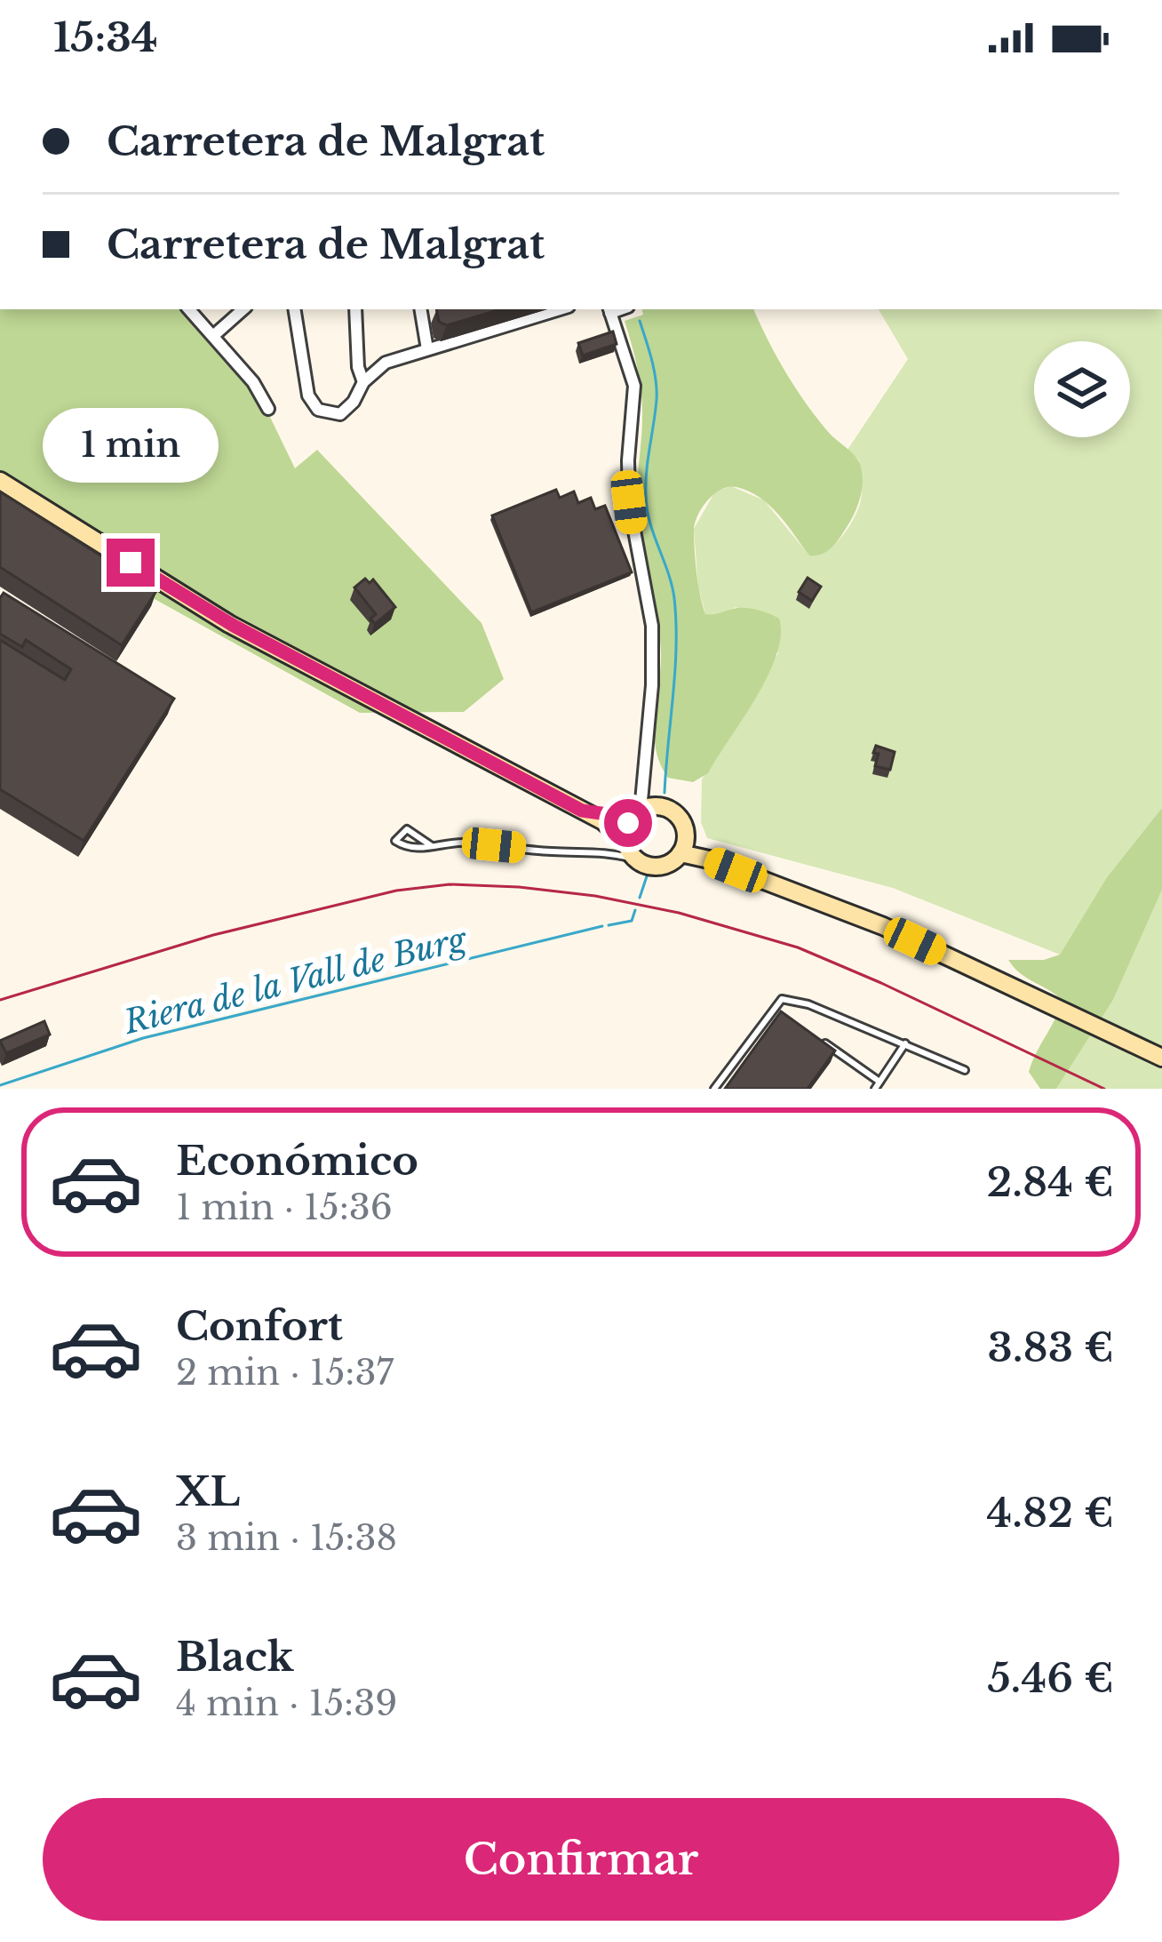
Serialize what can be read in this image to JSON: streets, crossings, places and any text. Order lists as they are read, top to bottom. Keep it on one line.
{"water":["Riera de la Vall de Burg"],"page":{"status":"15:34","banner":["Carretera de Malgrat","Carretera de Malgrat"],"bubble":"1 min","list":[{"name":"Económico","note":"1 min · 15:36","value":"2.84 €"},{"name":"Confort","note":"2 min · 15:37","value":"3.83 €"},{"name":"XL","note":"3 min · 15:38","value":"4.82 €"},{"name":"Black","note":"4 min · 15:39","value":"5.46 €"}],"buttons":"Confirmar"}}
